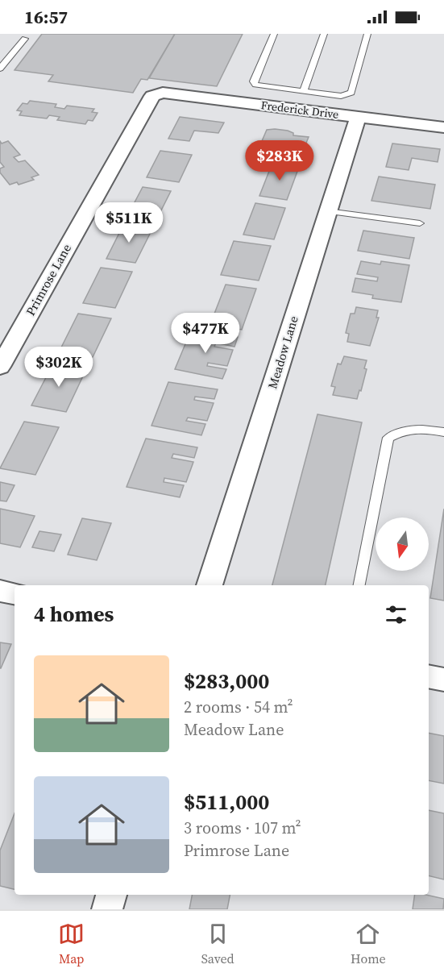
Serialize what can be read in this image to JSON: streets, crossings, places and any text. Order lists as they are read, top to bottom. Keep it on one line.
{"streets":{"street":["Frederick Drive","Primrose Lane","Meadow Lane"]},"crossings":[["Frederick Drive","Primrose Lane"],["Frederick Drive","Meadow Lane"]],"north":"bottom","page":{"status":"16:57","price":["$283K","$511K","$477K","$302K"],"heading":"4 homes","list":[{"name":"$283,000","note":"2 rooms · 54 m² · Meadow Lane"},{"name":"$511,000","note":"3 rooms · 107 m² · Primrose Lane"}],"tabs":["Map","Saved","Home"]}}
